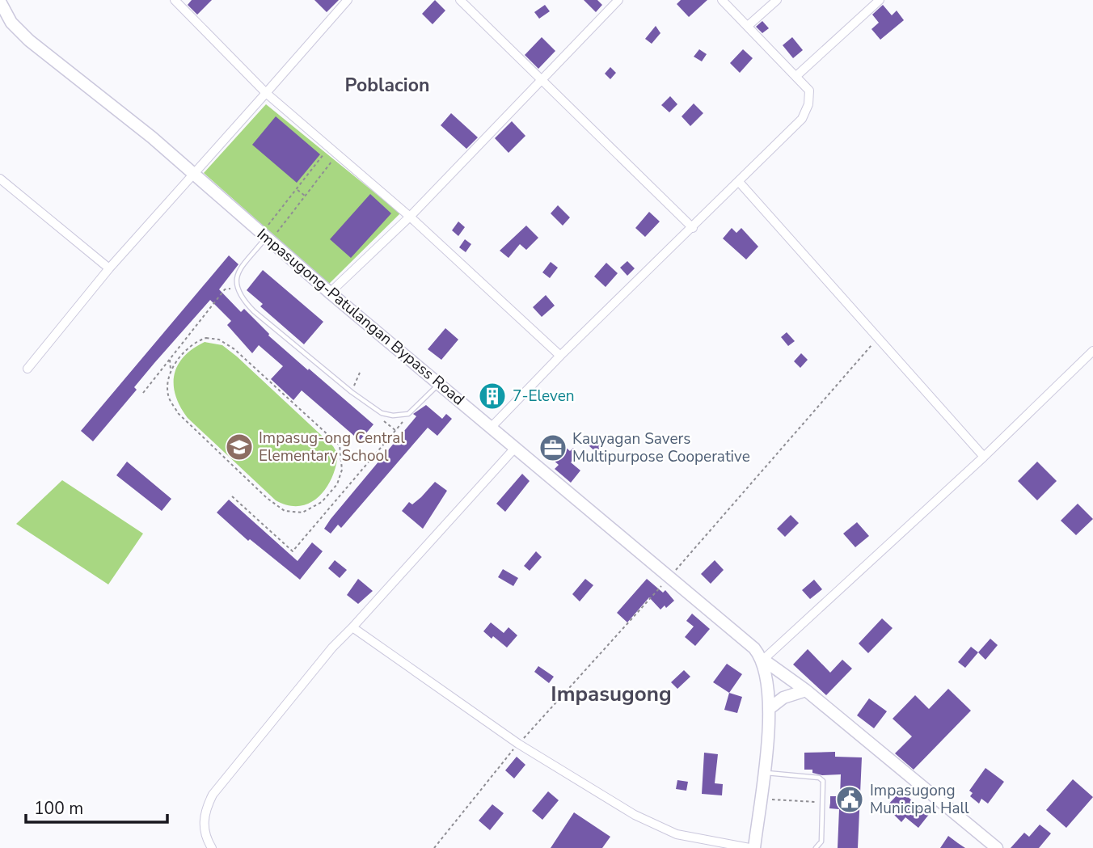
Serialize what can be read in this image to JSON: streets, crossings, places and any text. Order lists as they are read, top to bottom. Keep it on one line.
{"streets":{"main road":["Impasugong-Patulangan Bypass Road"]},"districts":["Poblacion","Impasugong"],"places":{"building":["7-Eleven"],"school or university":["Impasug-ong Central Elementary School"],"office":["Kauyagan Savers Multipurpose Cooperative"],"public building":["Impasugong Municipal Hall"]},"scale_bar":"100 m"}
